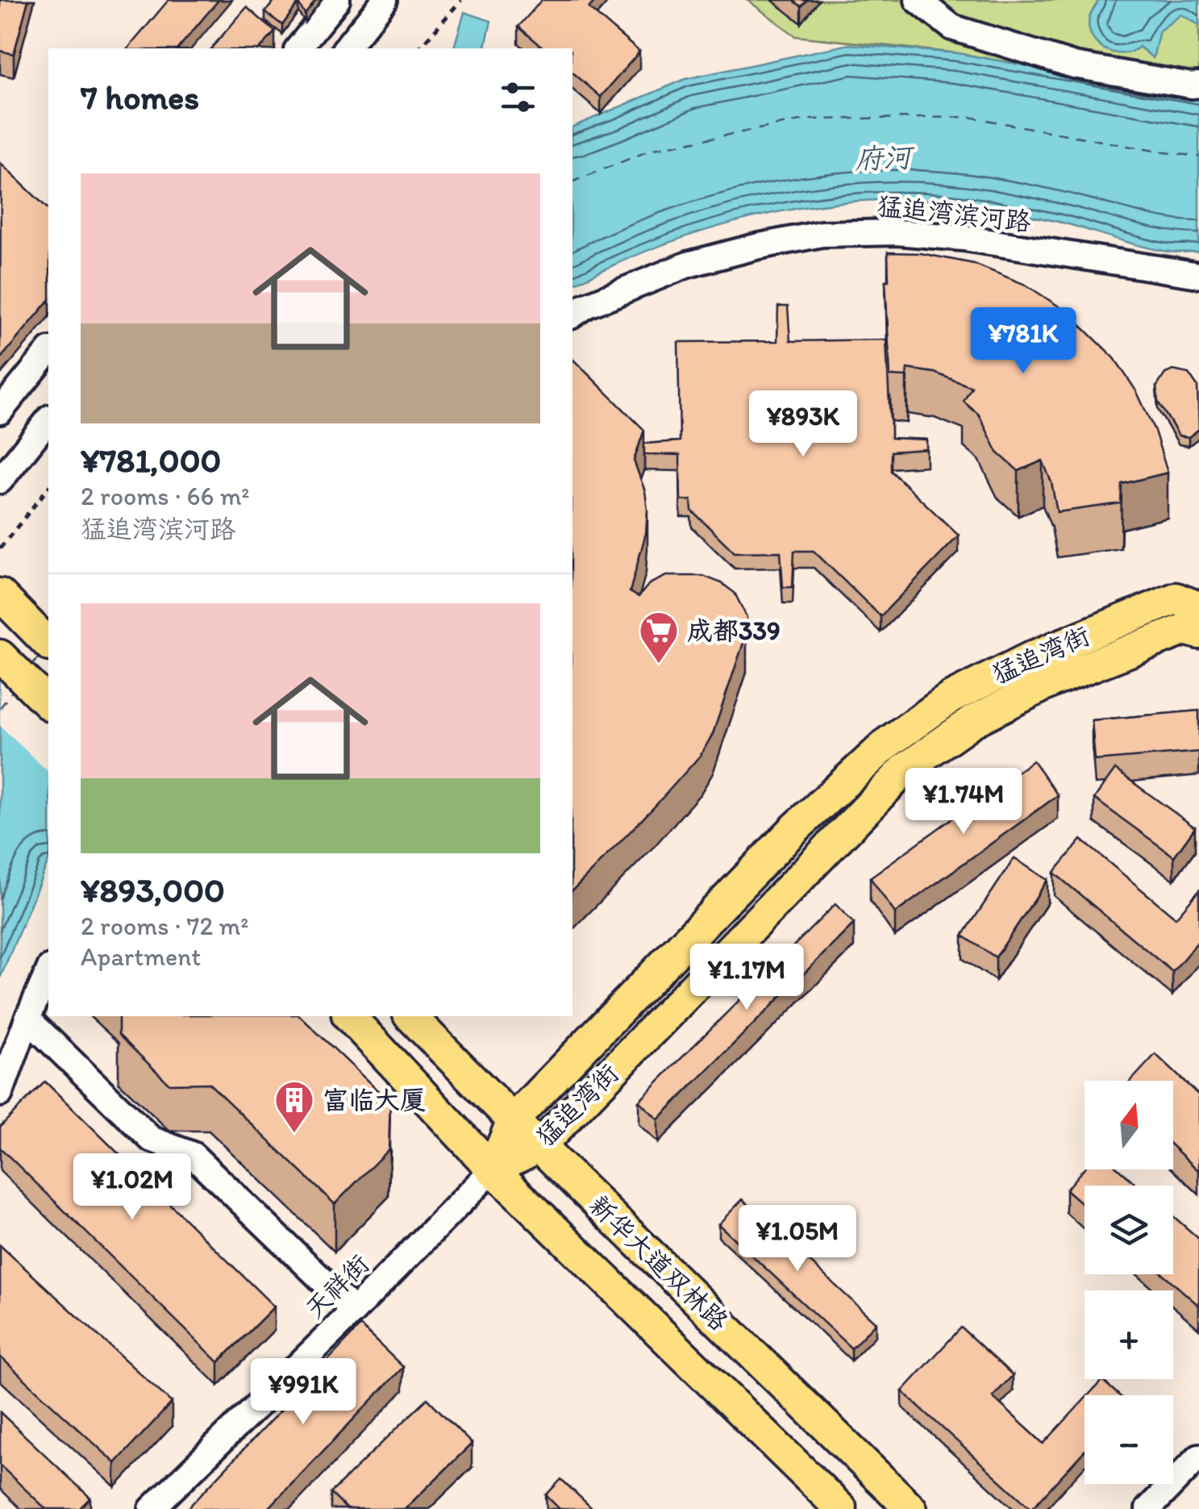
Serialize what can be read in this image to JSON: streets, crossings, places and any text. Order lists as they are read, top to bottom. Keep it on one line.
{"streets":{"main road":["猛追湾街","新华大道双林路"],"street":["猛追湾滨河路","天祥街"]},"crossings":[["猛追湾街","新华大道双林路"],["猛追湾街","天祥街"],["新华大道双林路","天祥街"]],"water":["府河"],"places":{"supermarket":["成都339"],"building":["富临大厦"]},"north":"top","page":{"heading":"7 homes","list":[{"name":"¥781,000","note":"2 rooms · 66 m² · 猛追湾滨河路"},{"name":"¥893,000","note":"2 rooms · 72 m² · Apartment"}],"price":["¥781K","¥893K","¥1.74M","¥1.17M","¥1.02M","¥1.05M","¥991K"],"map_buttons":["+","−"]}}
